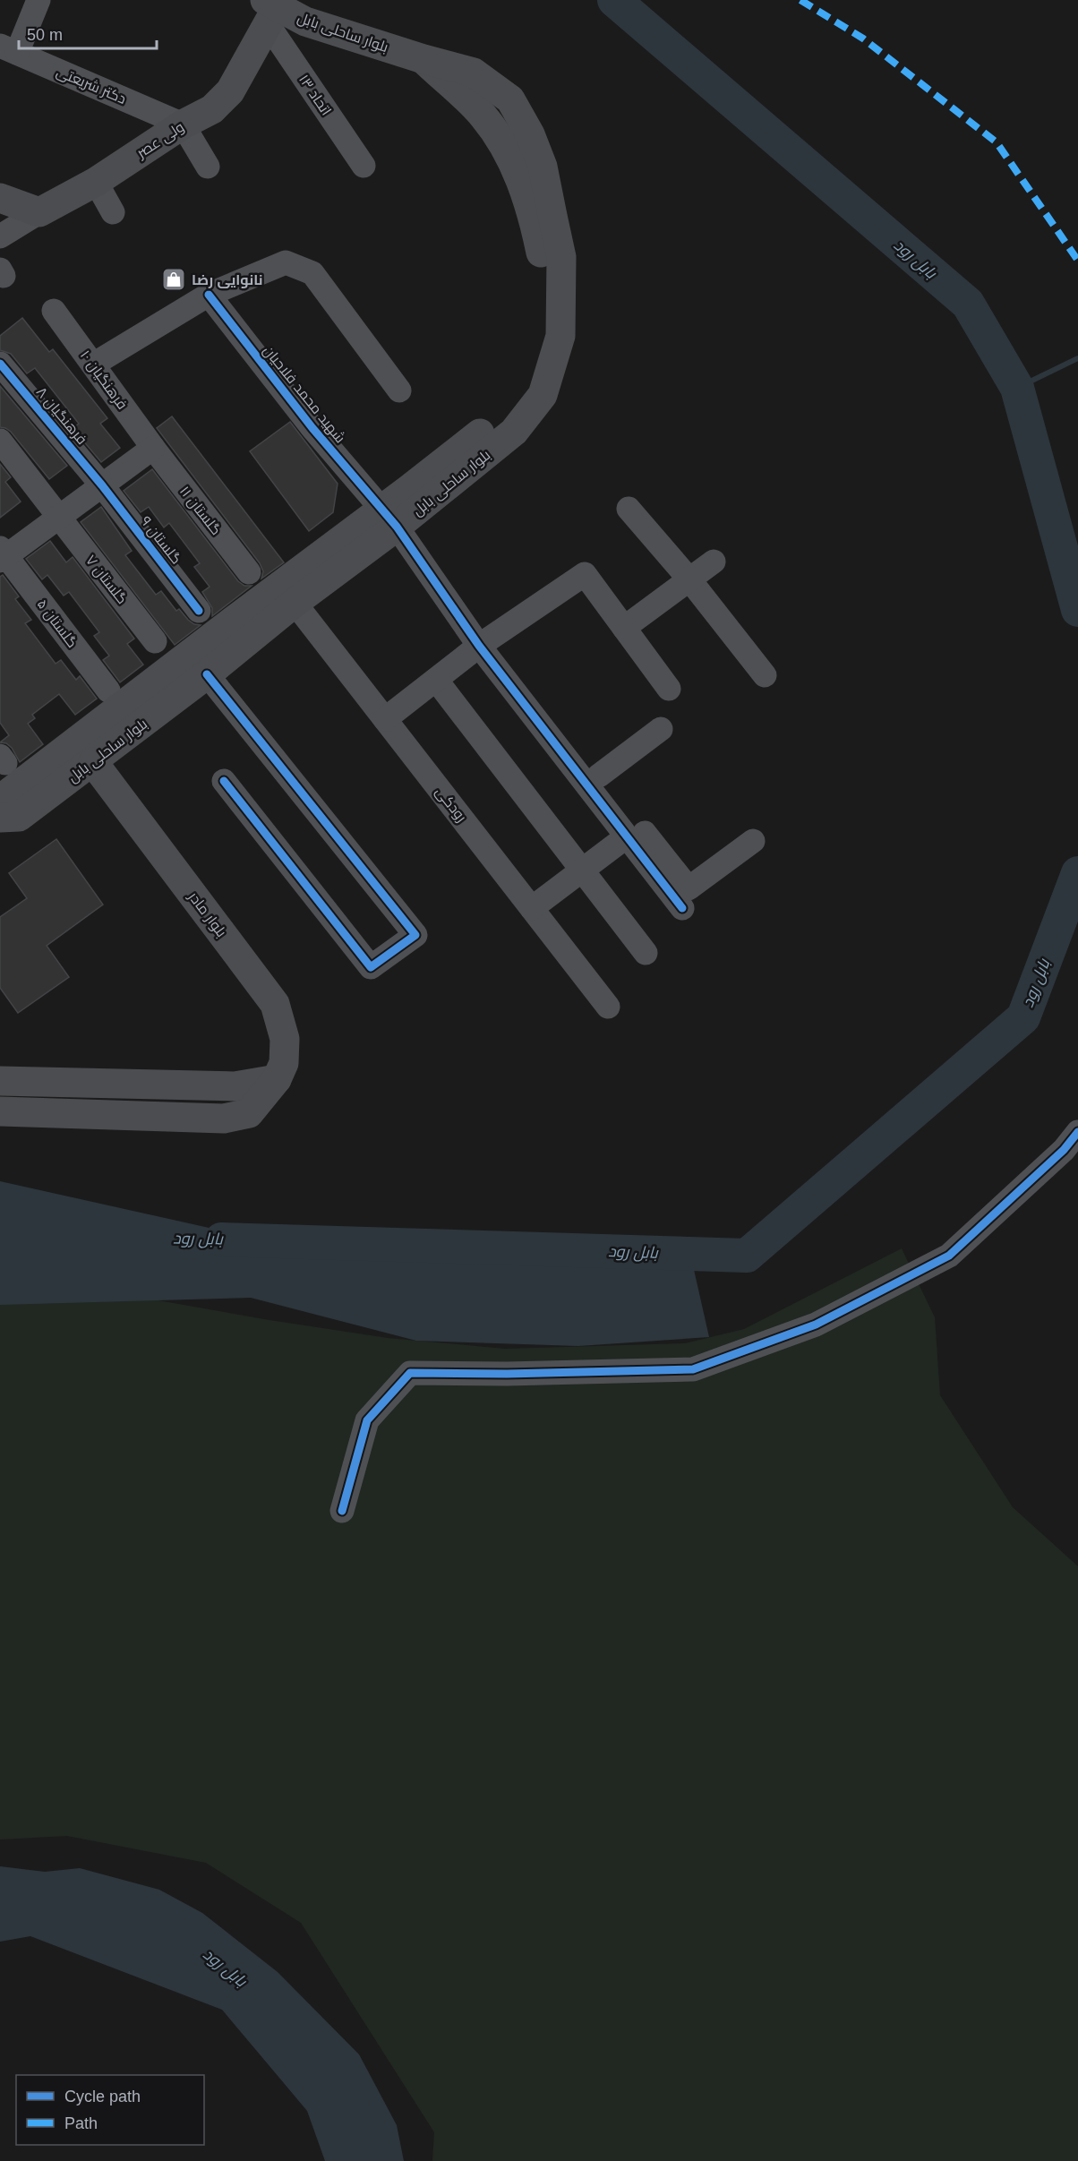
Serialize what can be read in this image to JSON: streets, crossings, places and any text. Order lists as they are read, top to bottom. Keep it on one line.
{"streets":{"main road":["بلوار ساحلی بابل","ولی عصر","بلوار مادر"],"street":["دکتر شریعتی","اتحاد ۱۳","فرهنگیان ۱۰","شهید محمد فلاحیان","فرهنگیان ۸","گلستان ۱۱","گلستان ۹","گلستان ۷","گلستان ۵","رودکی"]},"crossings":[["بلوار ساحلی بابل","اتحاد ۱۳"],["بلوار ساحلی بابل","ولی عصر"],["بلوار ساحلی بابل","شهید محمد فلاحیان"],["بلوار ساحلی بابل","رودکی"],["بلوار ساحلی بابل","بلوار مادر"],["دکتر شریعتی","ولی عصر"],["اتحاد ۱۳","ولی عصر"],["فرهنگیان ۱۰","گلستان ۱۱"],["فرهنگیان ۸","گلستان ۹"]],"water":["بابل رود"],"places":{"shop":["نانوایی رضا"]},"legend":["Cycle path","Path"],"scale_bar":"50 m"}
